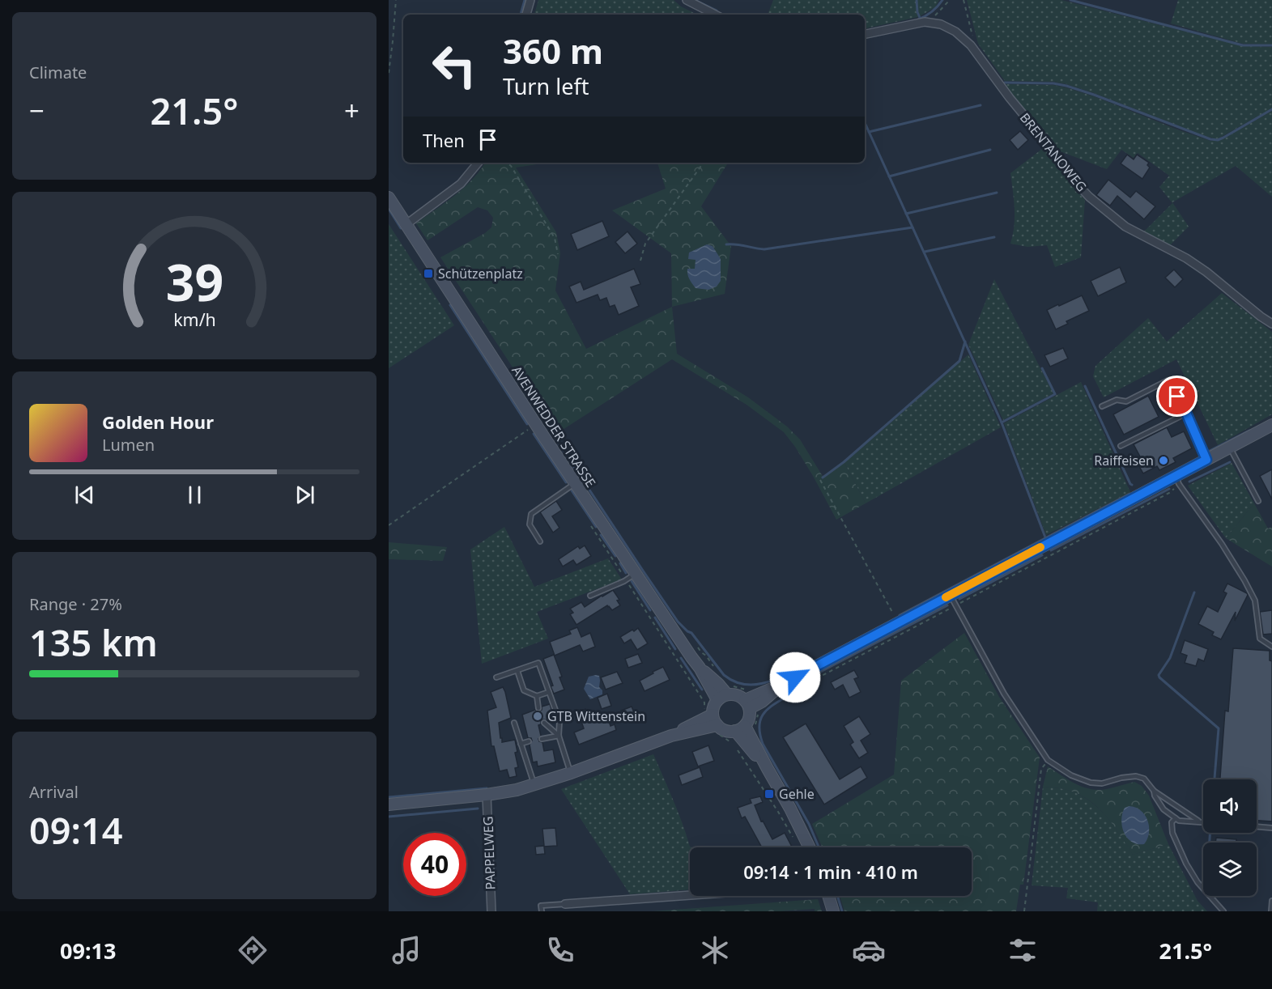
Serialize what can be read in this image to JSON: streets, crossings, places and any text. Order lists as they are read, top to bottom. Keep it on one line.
{"streets":{"street":["BRENTANOWEG","AVENWEDDER STRASSE","PAPPELWEG"]},"places":{"transit":["Schützenplatz","Gehle"],"other":["Raiffeisen","GTB Wittenstein"]},"page":{"tile":["Climate",["Range · 27%","135 km"],["Arrival","09:14"]],"turn":["360 m","Turn left"],"heat":["−","21.5°","+"],"then":"Then","song":["Golden Hour","Lumen"],"limit":"40","trip":"09:14 · 1 min · 410 m","tabs":["09:13","21.5°"],"gauge":["39","km/h"]}}
